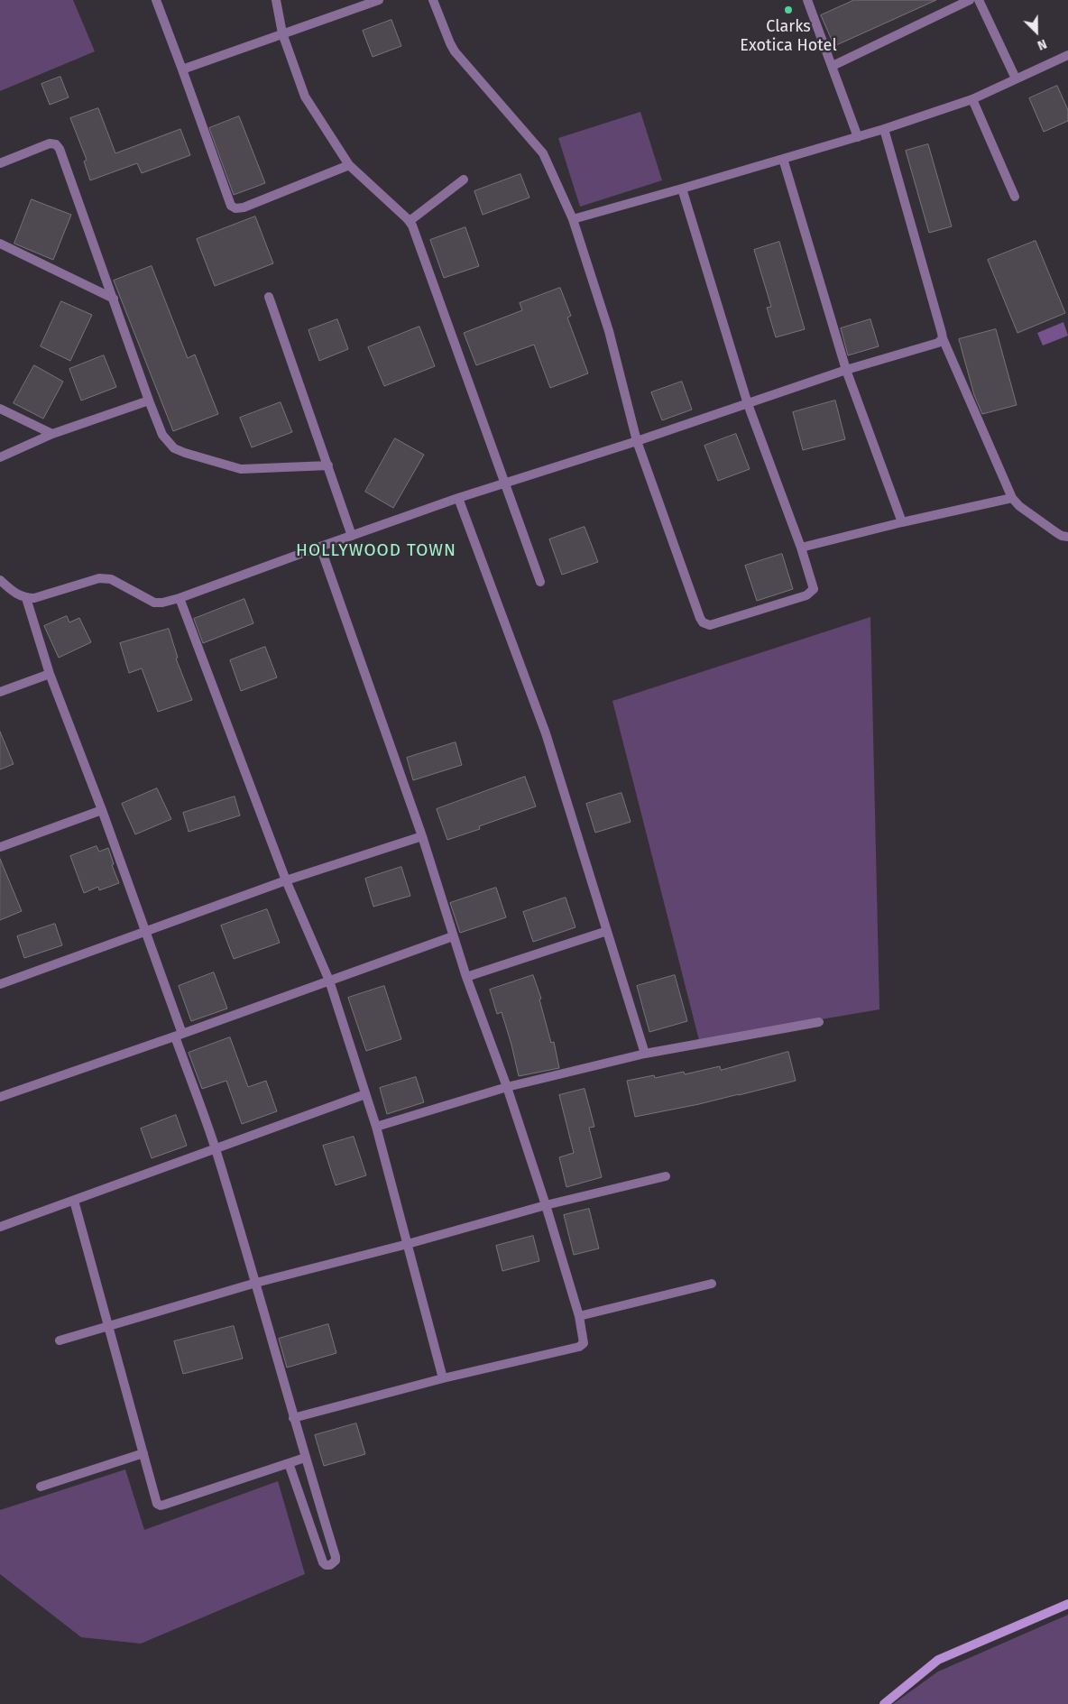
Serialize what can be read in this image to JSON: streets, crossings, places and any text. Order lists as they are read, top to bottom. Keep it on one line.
{"districts":["HOLLYWOOD TOWN"],"places":["Clarks Exotica Hotel"],"north":"bottom right"}
